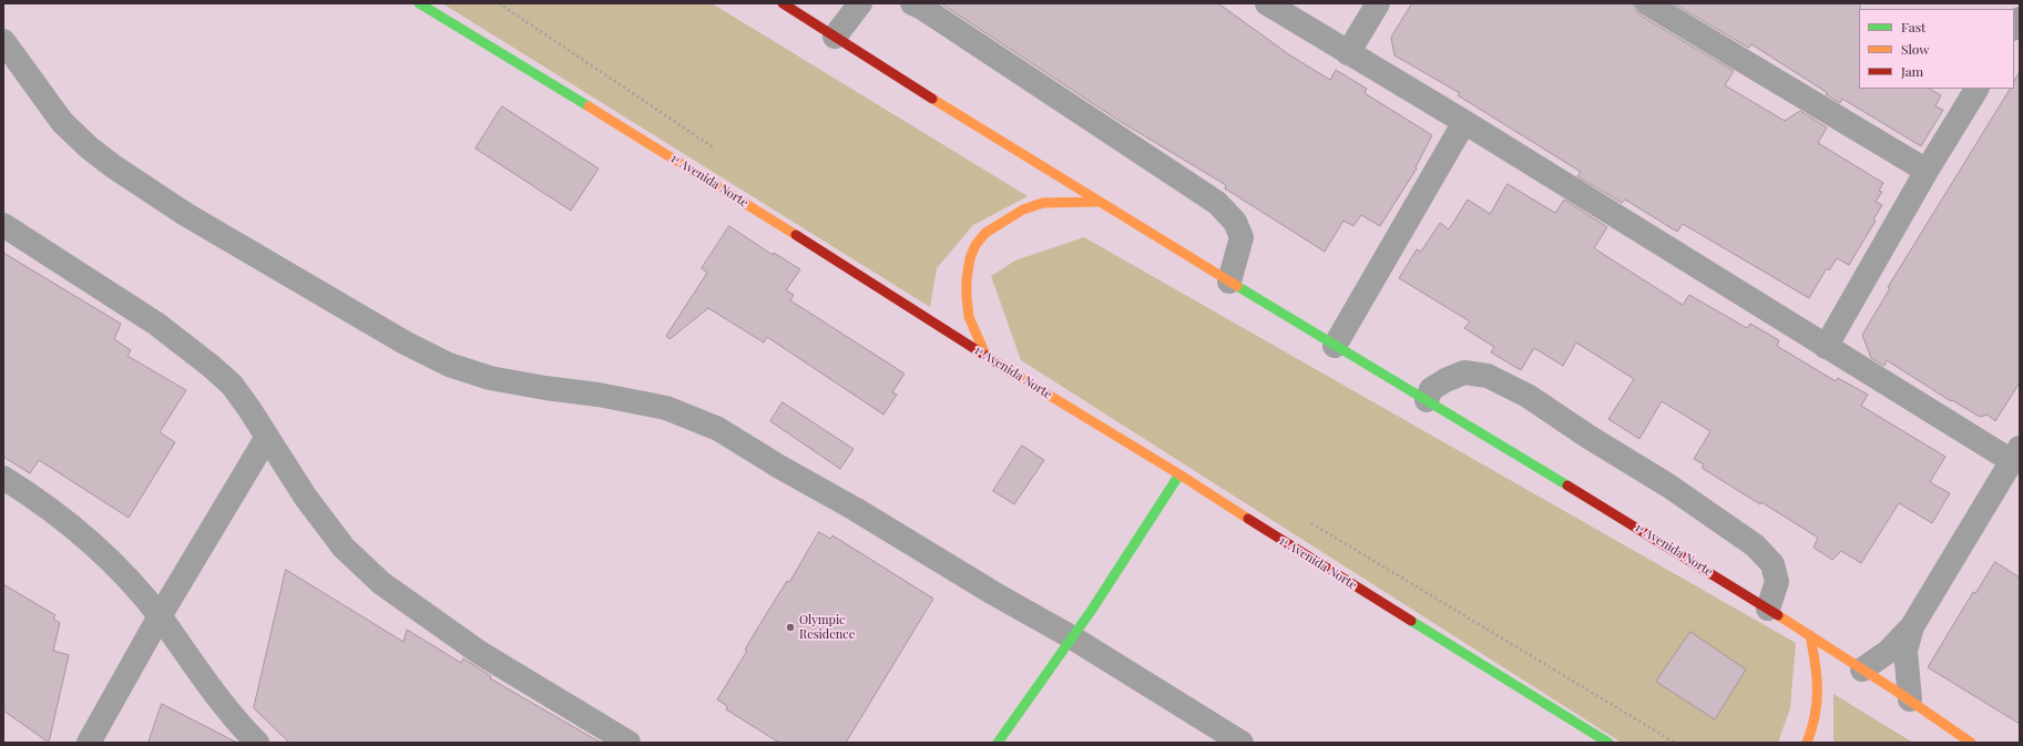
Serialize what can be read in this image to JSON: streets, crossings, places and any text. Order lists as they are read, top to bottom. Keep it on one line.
{"streets":{"main road":["1ᵃ Avenida Norte"]},"places":["Olympic Residence"],"legend":["Fast","Slow","Jam"]}
